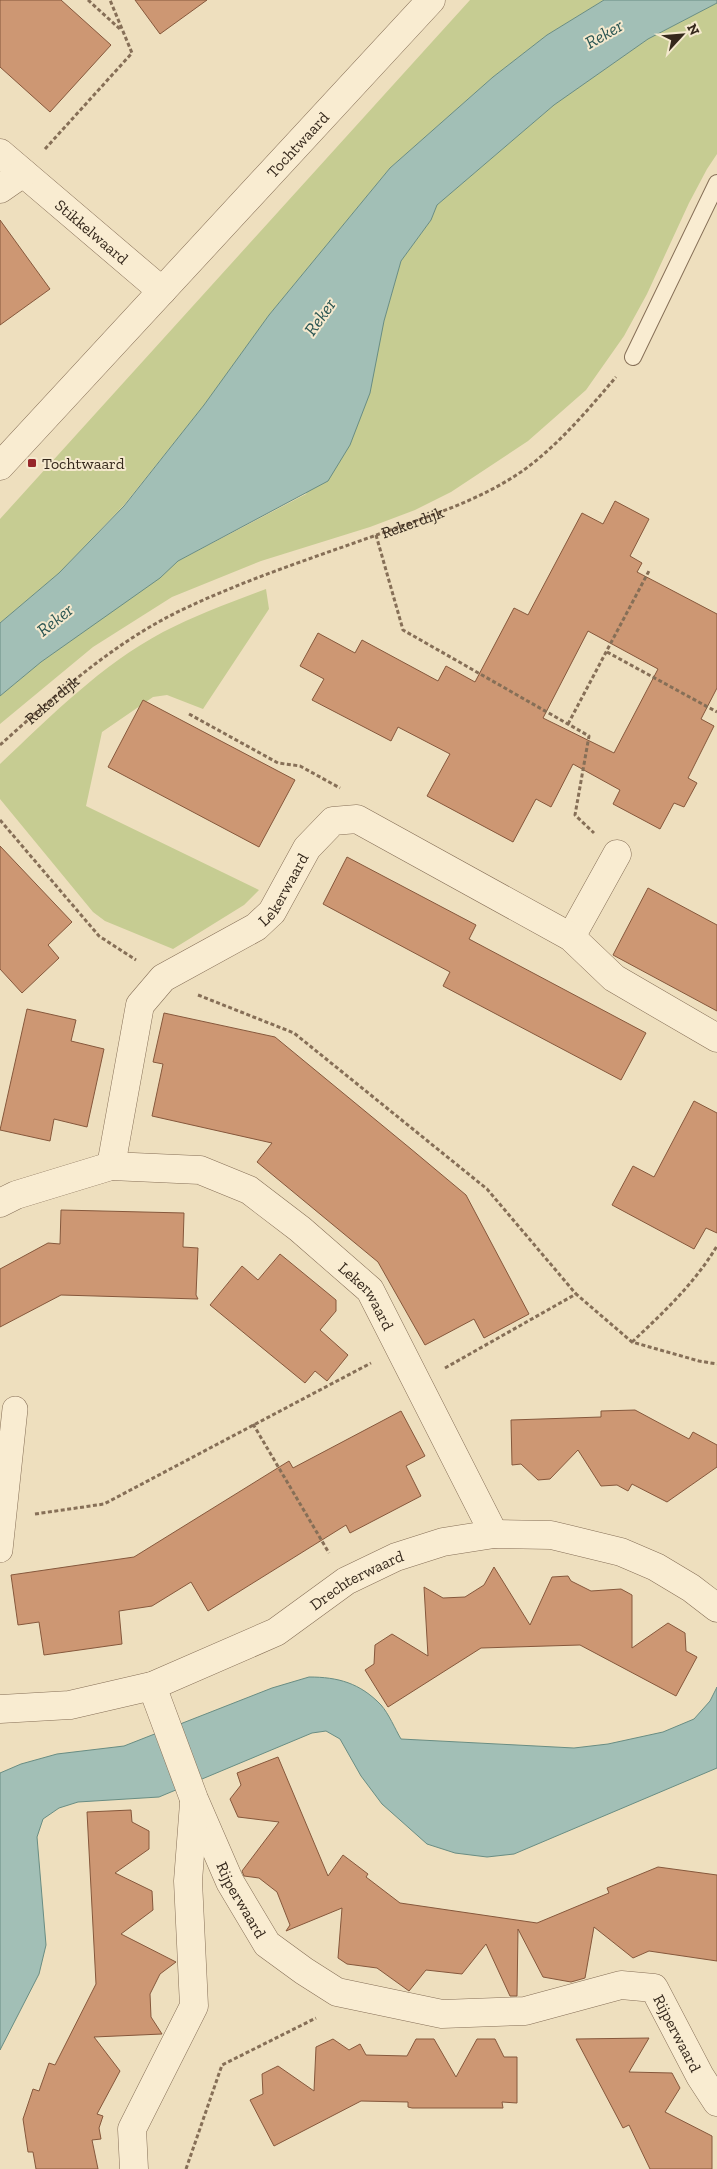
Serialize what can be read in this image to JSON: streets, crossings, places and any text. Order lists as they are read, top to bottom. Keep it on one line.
{"streets":{"street":["Tochtwaard","Stikkelwaard","Lekerwaard","Drechterwaard","Rijperwaard"],"path":["Rekerdijk"]},"crossings":[["Tochtwaard","Stikkelwaard"],["Lekerwaard","Drechterwaard"],["Drechterwaard","Rijperwaard"]],"water":["Reker"],"places":{"transit":["Tochtwaard"]},"north":"top right"}
